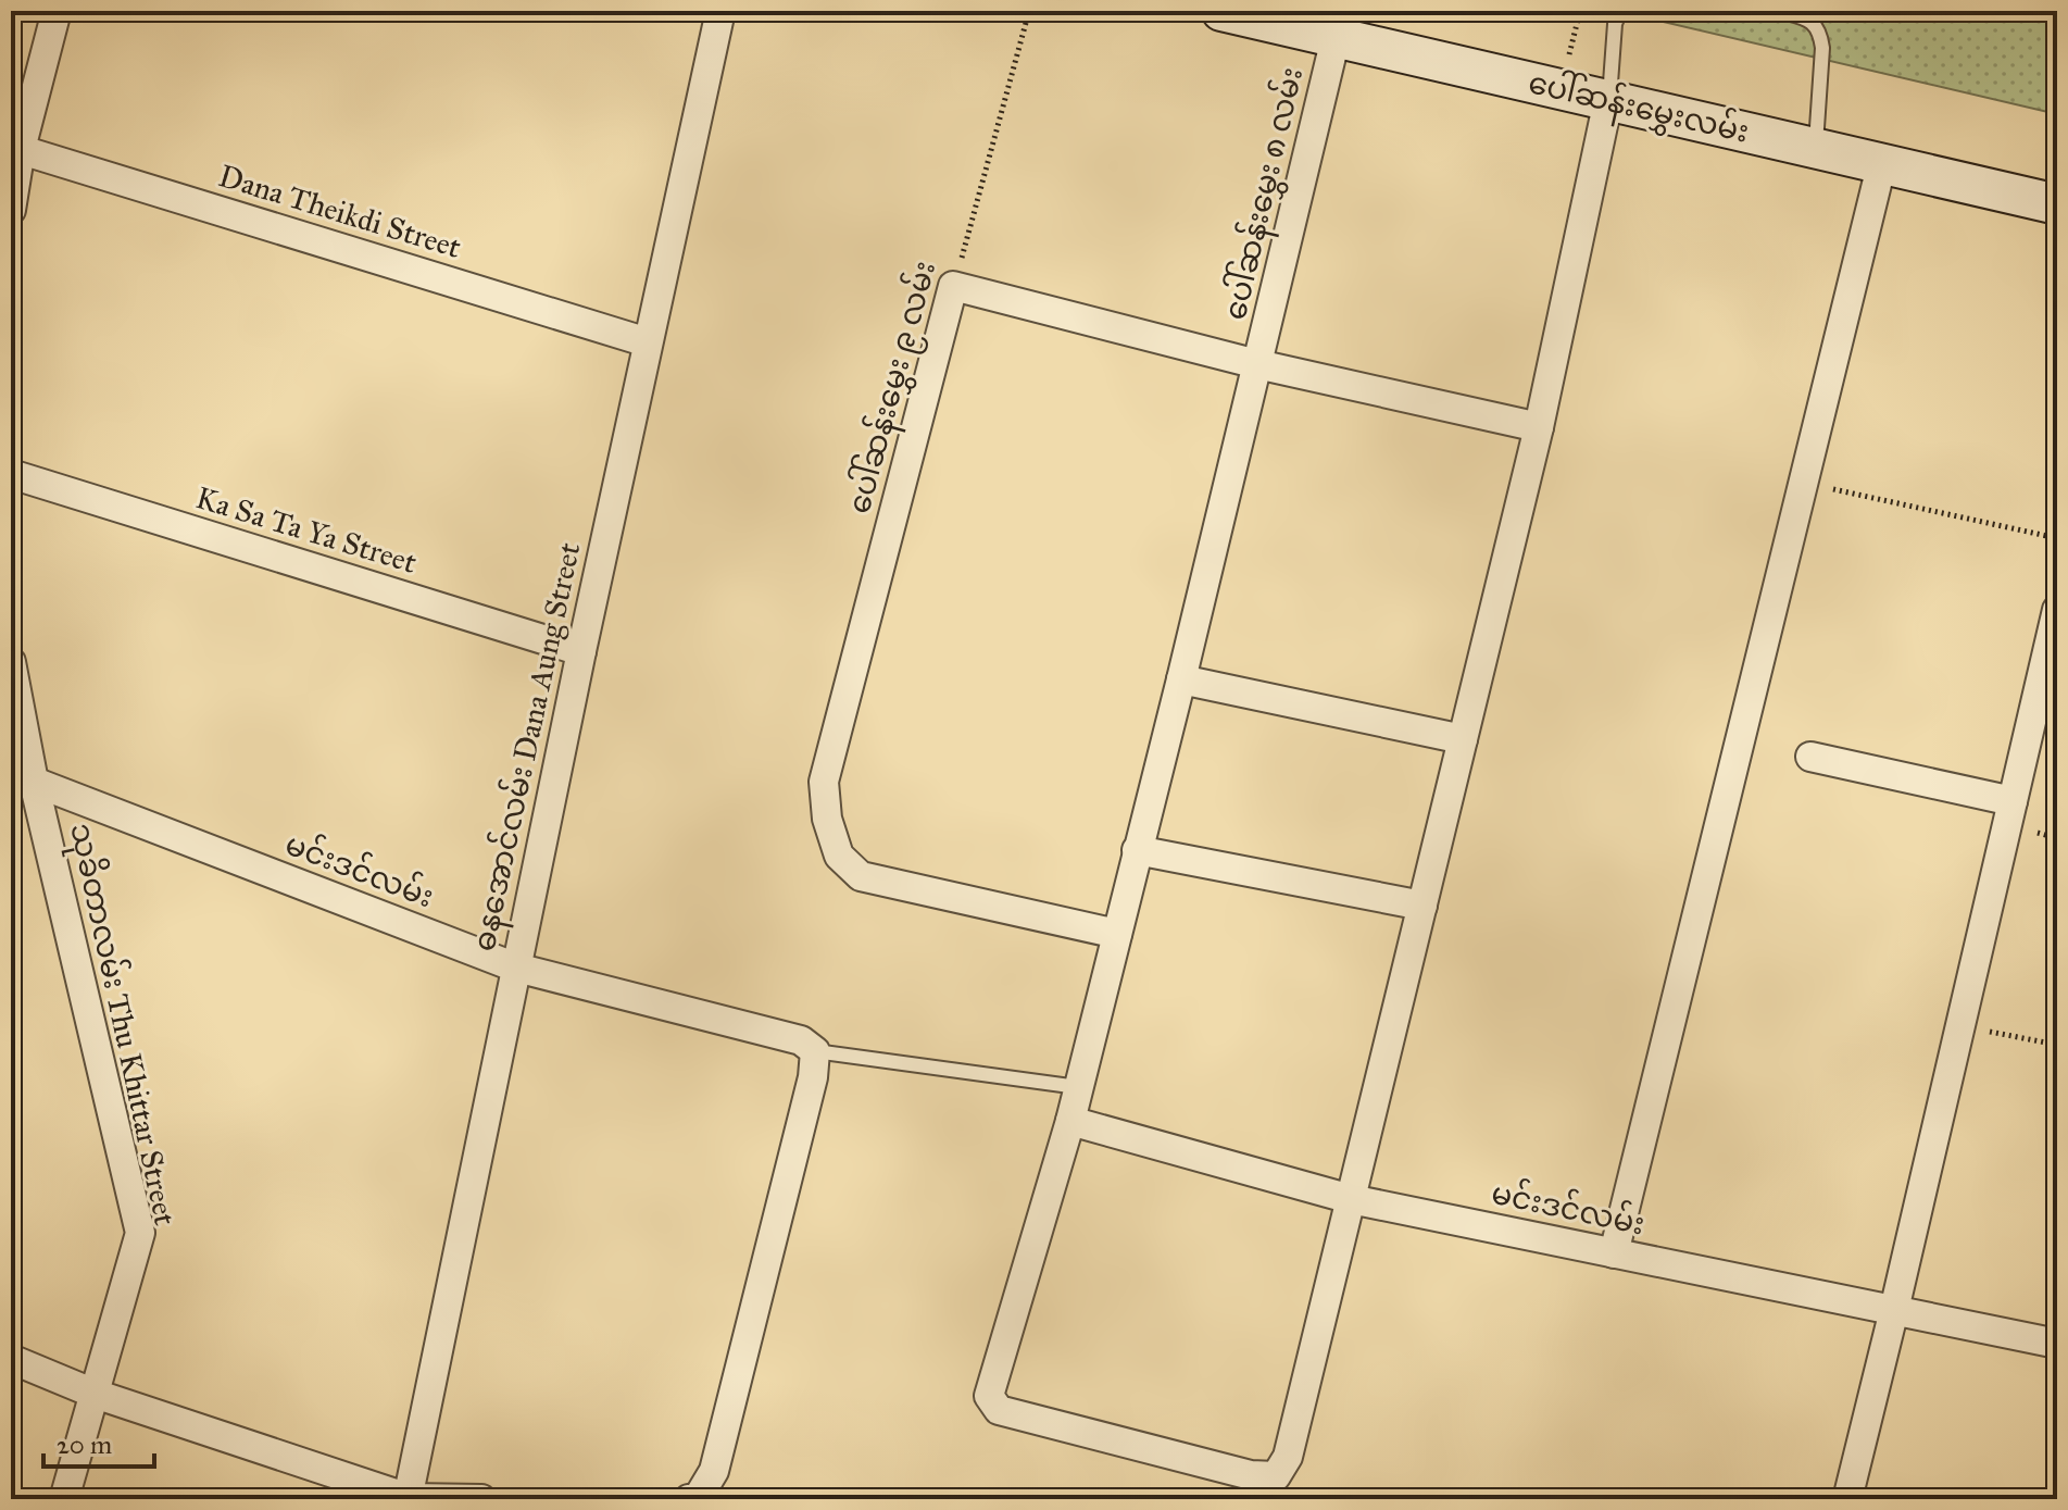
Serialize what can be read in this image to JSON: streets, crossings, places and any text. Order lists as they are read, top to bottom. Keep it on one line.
{"streets":{"main road":["ပေါ်ဆန်းမွှေးလမ်း"],"street":["ပေါ်ဆန်းမွှေး ၈ လမ်း","Dana Theikdi Street","ပေါ်ဆန်းမွှေး ၉ လမ်း","Ka Sa Ta Ya Street","ဓနအောင်လမ်း Dana Aung Street","မင်းဒင်လမ်း","သုခိတာလမ်း Thu Khittar Street"]},"crossings":[["ပေါ်ဆန်းမွှေးလမ်း","ပေါ်ဆန်းမွှေး ၈ လမ်း"],["ပေါ်ဆန်းမွှေး ၈ လမ်း","ပေါ်ဆန်းမွှေး ၉ လမ်း"],["ပေါ်ဆန်းမွှေး ၈ လမ်း","မင်းဒင်လမ်း"],["Dana Theikdi Street","ဓနအောင်လမ်း Dana Aung Street"],["Ka Sa Ta Ya Street","ဓနအောင်လမ်း Dana Aung Street"],["ဓနအောင်လမ်း Dana Aung Street","မင်းဒင်လမ်း"],["မင်းဒင်လမ်း","သုခိတာလမ်း Thu Khittar Street"]],"scale_bar":"20 m"}
